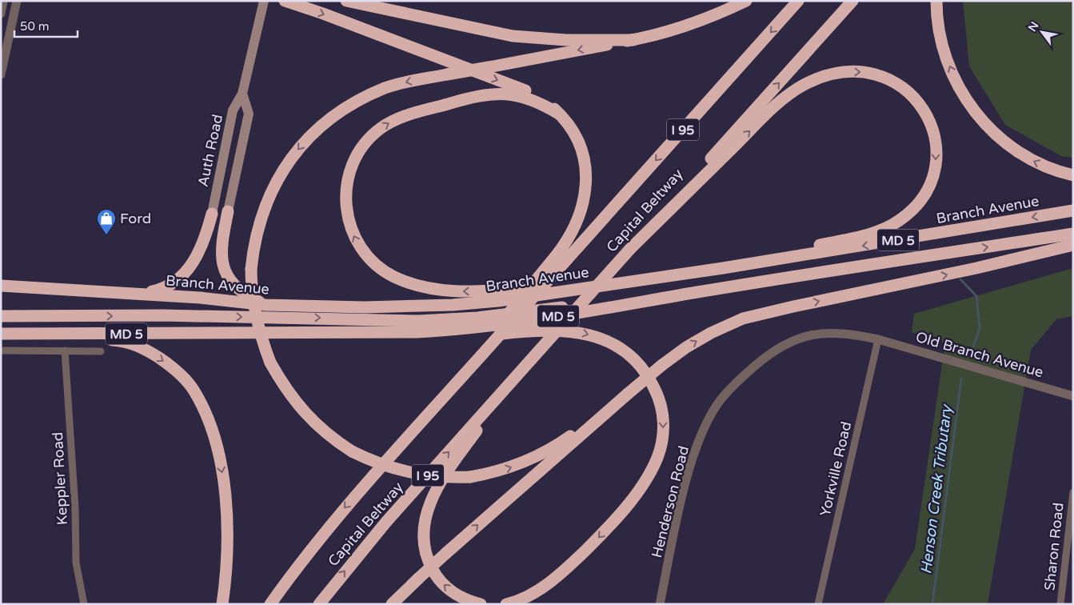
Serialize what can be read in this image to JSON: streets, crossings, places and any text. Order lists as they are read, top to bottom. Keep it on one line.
{"streets":{"highway":["I 95","Branch Avenue","Capital Beltway","MD 5"],"main road":["Auth Road"],"street":["Old Branch Avenue","Yorkville Road","Keppler Road","Henderson Road","Sharon Road"]},"crossings":[["Old Branch Avenue","Yorkville Road"],["Old Branch Avenue","Henderson Road"],["Yorkville Road","Henderson Road"]],"water":["Henson Creek Tributary"],"places":{"shop":["Ford"]},"scale_bar":"50 m","north":"top left"}
